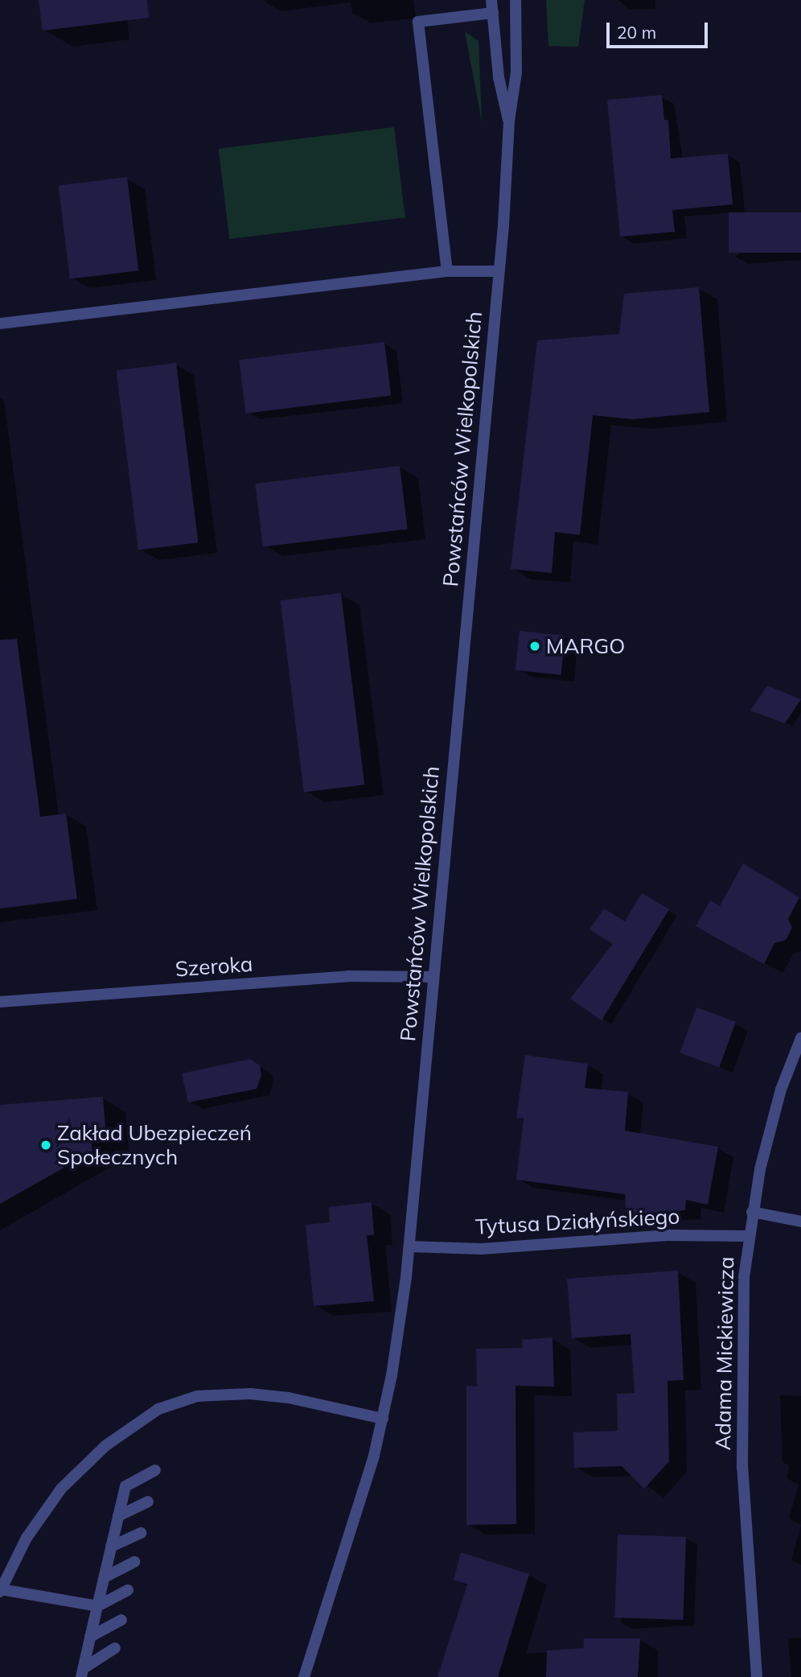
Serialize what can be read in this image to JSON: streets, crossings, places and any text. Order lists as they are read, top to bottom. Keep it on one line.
{"streets":{"street":["Powstańców Wielkopolskich","Szeroka","Tytusa Działyńskiego","Adama Mickiewicza"]},"crossings":[["Powstańców Wielkopolskich","Szeroka"],["Powstańców Wielkopolskich","Tytusa Działyńskiego"],["Tytusa Działyńskiego","Adama Mickiewicza"]],"places":["MARGO","Zakład Ubezpieczeń Społecznych"],"scale_bar":"20 m"}
